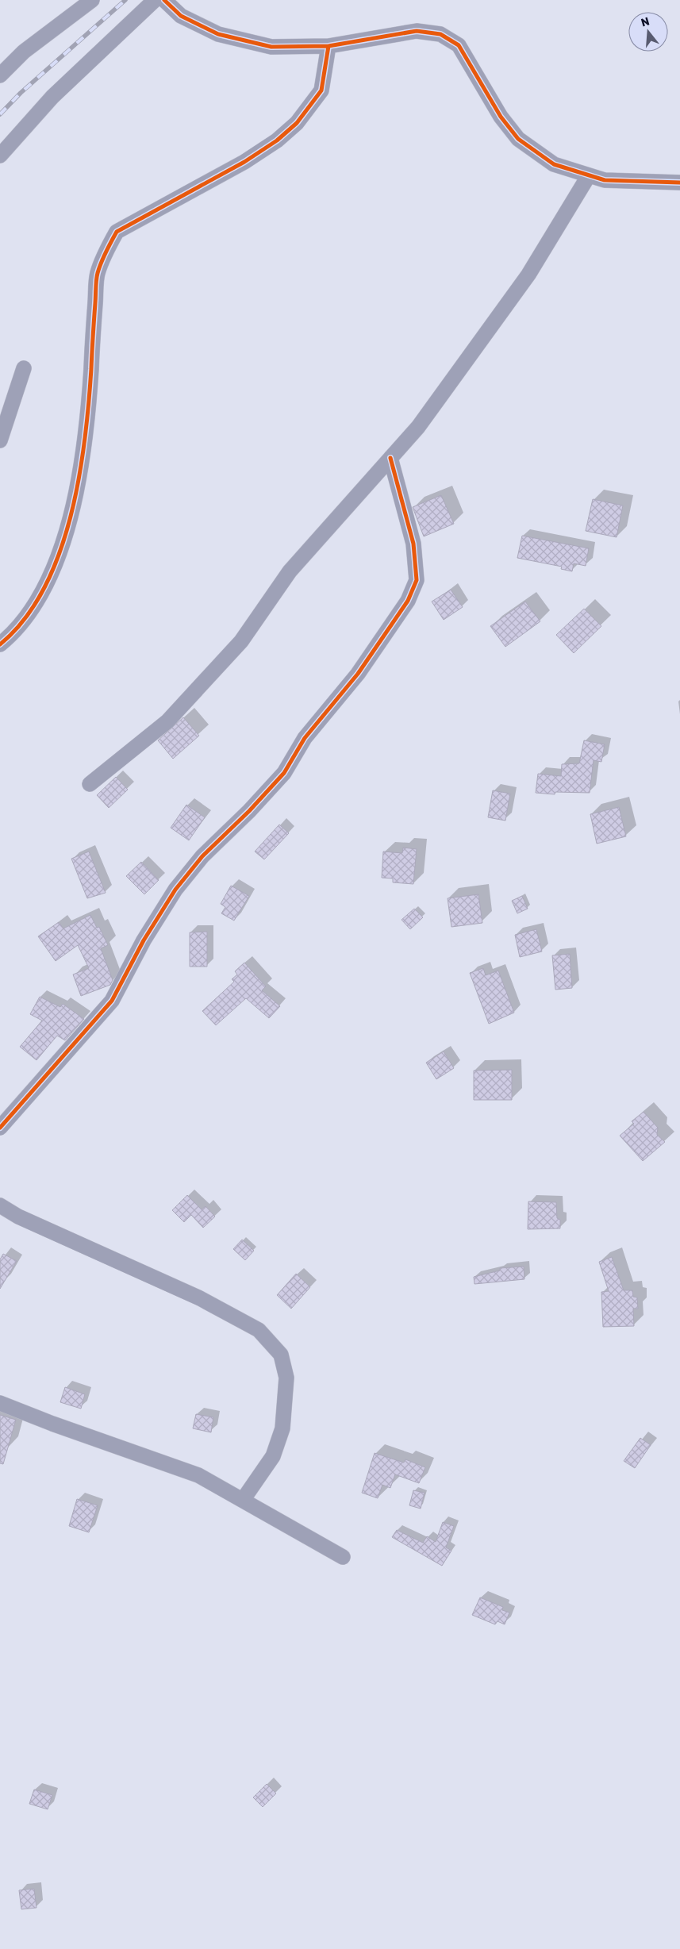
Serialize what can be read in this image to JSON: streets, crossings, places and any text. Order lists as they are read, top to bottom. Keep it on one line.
{"north":"top"}
